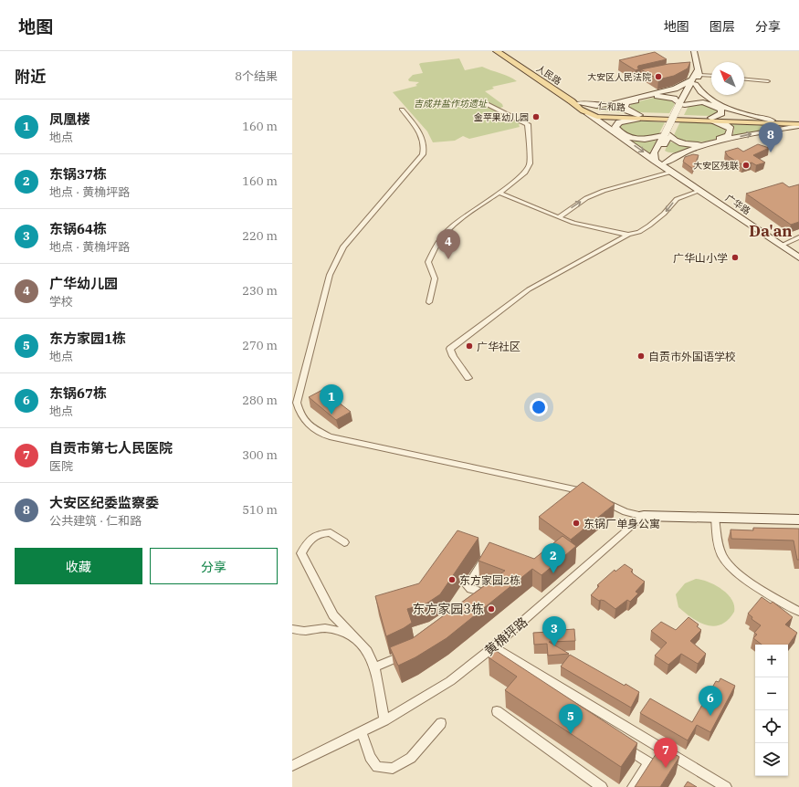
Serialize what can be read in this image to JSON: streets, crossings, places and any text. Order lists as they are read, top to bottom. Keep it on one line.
{"streets":{"main road":["人民路","仁和路","广华路"],"street":["黄桷坪路"]},"crossings":[["人民路","仁和路"],["仁和路","广华路"]],"districts":["Da'an"],"parks":["吉成井盐作坊遗址"],"places":["大安区人民法院","金苹果幼儿园","大安区残联","广华山小学","广华社区","自贡市外国语学校","东锅厂单身公寓","东方家园2栋","东方家园3栋"],"north":"top left","page":{"header":"地图","nav":["地图","图层","分享"],"heading":["附近","8个结果"],"list":[{"mark":"1","name":"凤凰楼","note":"地点","value":"160 m"},{"mark":"2","name":"东锅37栋","note":"地点 · 黄桷坪路","value":"160 m"},{"mark":"3","name":"东锅64栋","note":"地点 · 黄桷坪路","value":"220 m"},{"mark":"4","name":"广华幼儿园","note":"学校","value":"230 m"},{"mark":"5","name":"东方家园1栋","note":"地点","value":"270 m"},{"mark":"6","name":"东锅67栋","note":"地点","value":"280 m"},{"mark":"7","name":"自贡市第七人民医院","note":"医院","value":"300 m"},{"mark":"8","name":"大安区纪委监察委","note":"公共建筑 · 仁和路","value":"510 m"}],"pins":["8","4","1","2","3","6","5","7"],"buttons":["收藏","分享"],"map_buttons":["+","−"]}}
